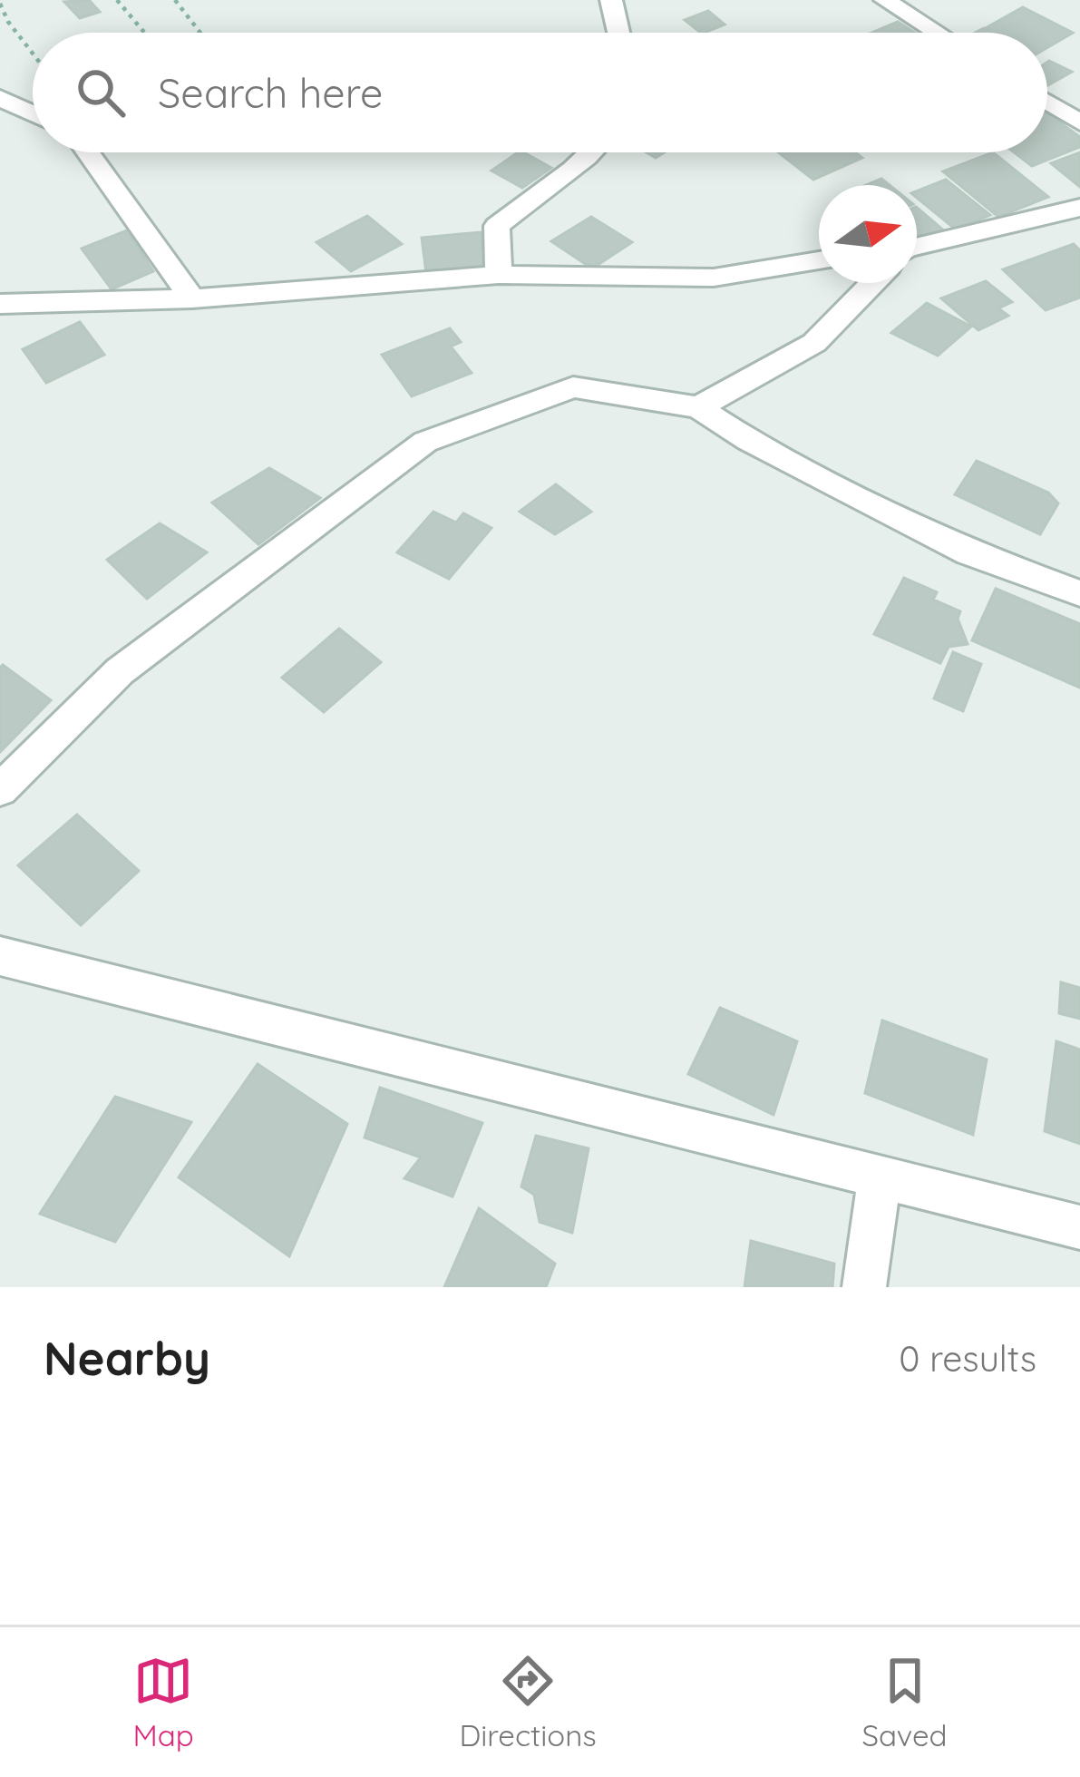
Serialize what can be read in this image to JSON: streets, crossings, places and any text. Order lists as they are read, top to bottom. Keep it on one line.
{"north":"right","page":{"search":"Search here","heading":["Nearby","0 results"],"nav":["Map","Directions","Saved"]}}
